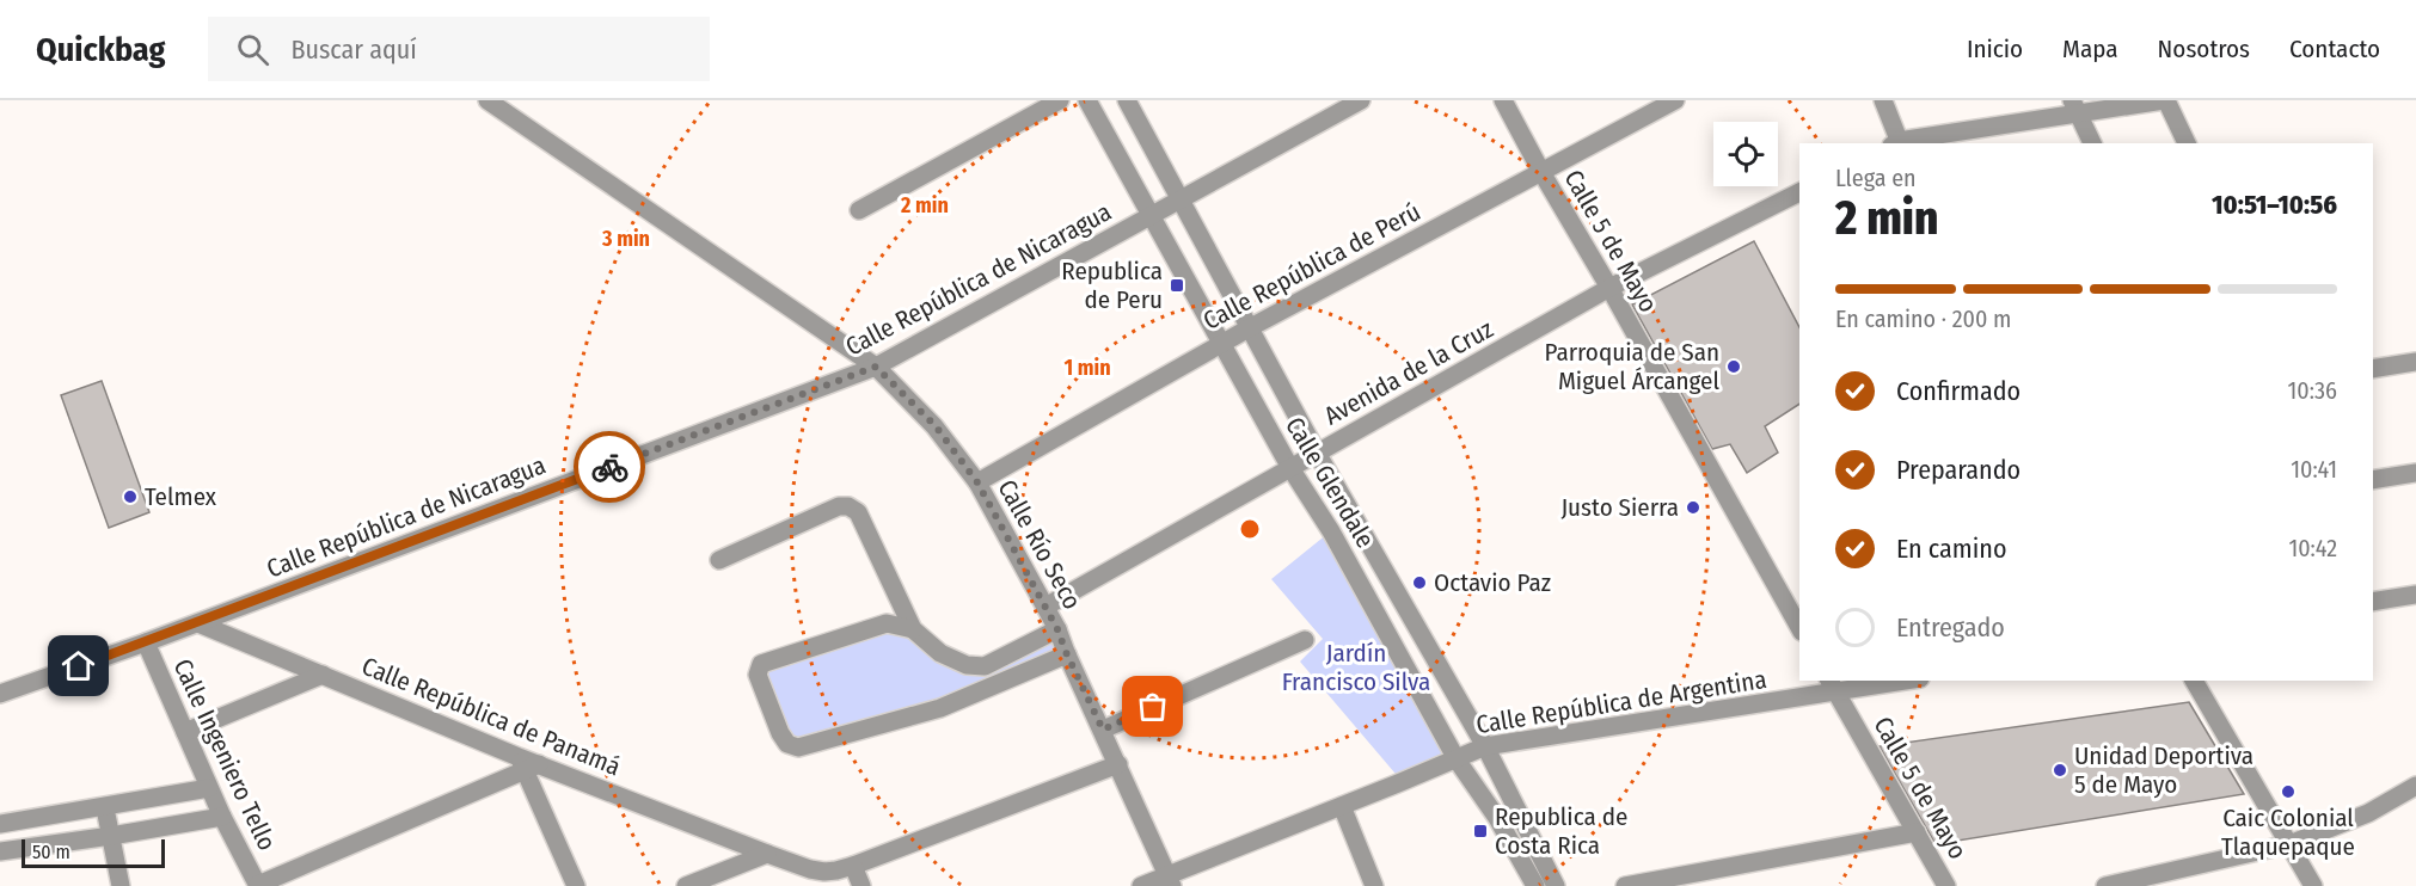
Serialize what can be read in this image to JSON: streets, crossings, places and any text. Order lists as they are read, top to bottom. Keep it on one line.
{"streets":{"street":["Calle 5 de Mayo","Calle República de Perú","Calle República de Nicaragua","Avenida de la Cruz","Calle Glendale","Calle Río Seco","Calle República de Argentina","Calle República de Panamá","Calle Ingeniero Tello"]},"crossings":[["Calle 5 de Mayo","Calle República de Perú"],["Calle 5 de Mayo","Avenida de la Cruz"],["Calle 5 de Mayo","Calle República de Argentina"],["Calle República de Perú","Calle Glendale"],["Calle República de Perú","Calle Río Seco"],["Calle República de Nicaragua","Calle Glendale"],["Calle República de Nicaragua","Calle Río Seco"],["Calle República de Nicaragua","Calle República de Panamá"],["Calle República de Nicaragua","Calle Ingeniero Tello"],["Avenida de la Cruz","Calle Glendale"],["Avenida de la Cruz","Calle Río Seco"],["Calle Glendale","Calle República de Argentina"],["Calle Río Seco","Calle República de Argentina"],["Calle Río Seco","Calle República de Panamá"]],"parks":["Jardín Francisco Silva"],"places":{"transit":["Republica de Peru","Republica de Costa Rica"],"other":["Parroquia de San Miguel Árcangel","Telmex","Justo Sierra","Octavio Paz","Unidad Deportiva 5 de Mayo","Caic Colonial Tlaquepaque"]},"scale_bar":"50 m","page":{"header":"Quickbag","search":"Buscar aquí","nav":["Inicio","Mapa","Nosotros","Contacto"],"heading":["2 min","Llega en","10:51–10:56"],"bar":"En camino · 200 m","list":[["Confirmado","10:36"],["Preparando","10:41"],["En camino","10:42"],"Entregado"],"scale":"50 m"},"rings":["2 min","3 min","1 min"]}
